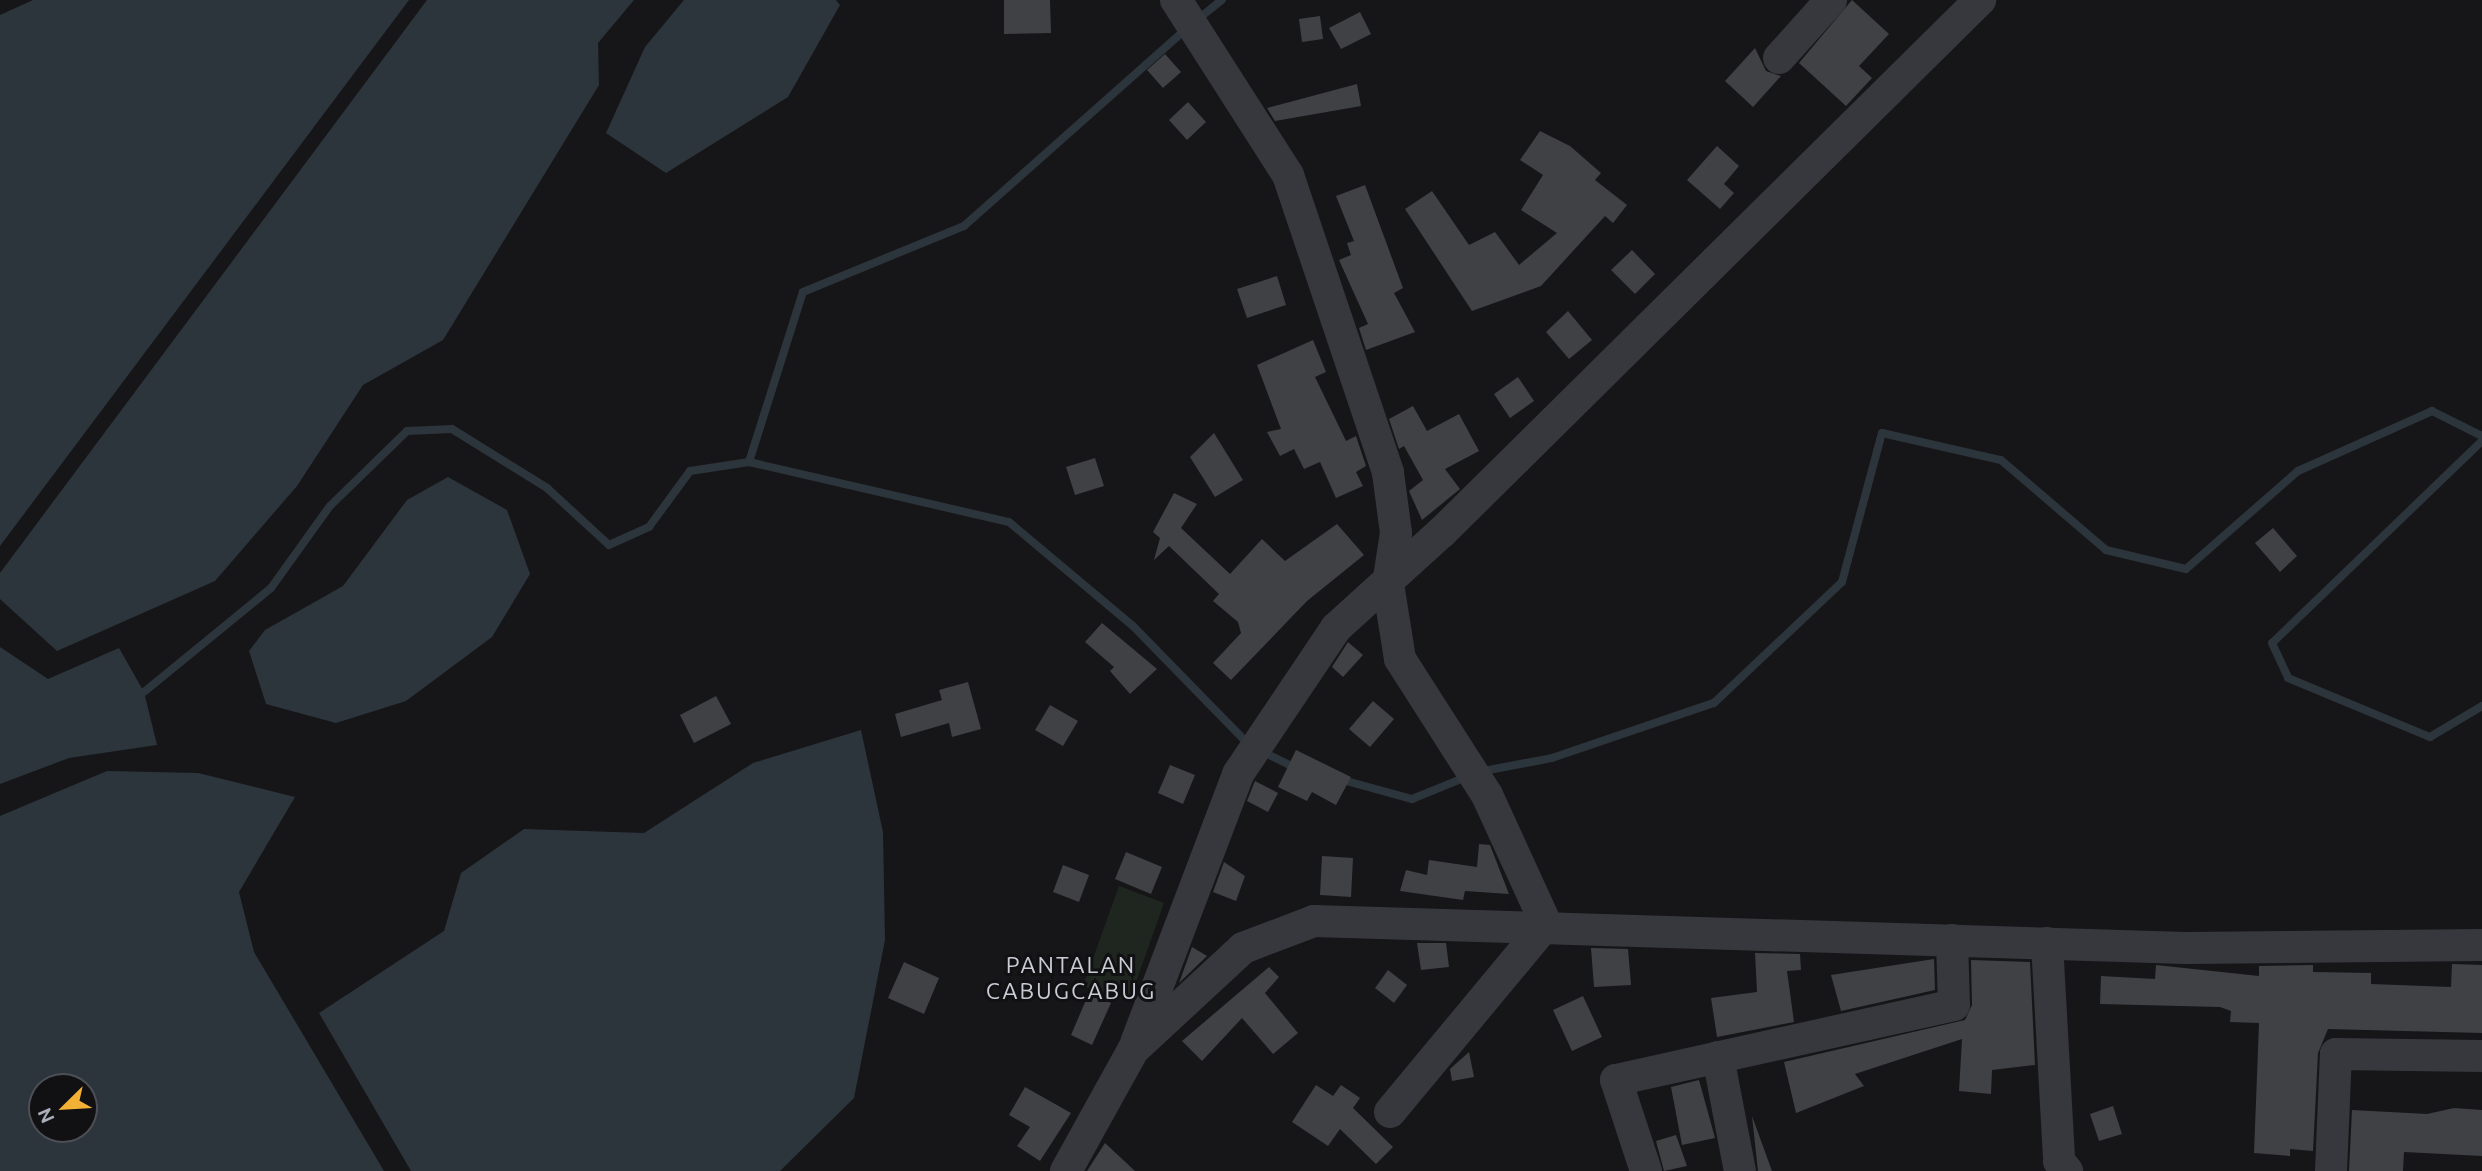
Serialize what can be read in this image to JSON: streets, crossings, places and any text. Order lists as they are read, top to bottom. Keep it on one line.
{"districts":["PANTALAN CABUGCABUG"],"north":"bottom left"}
